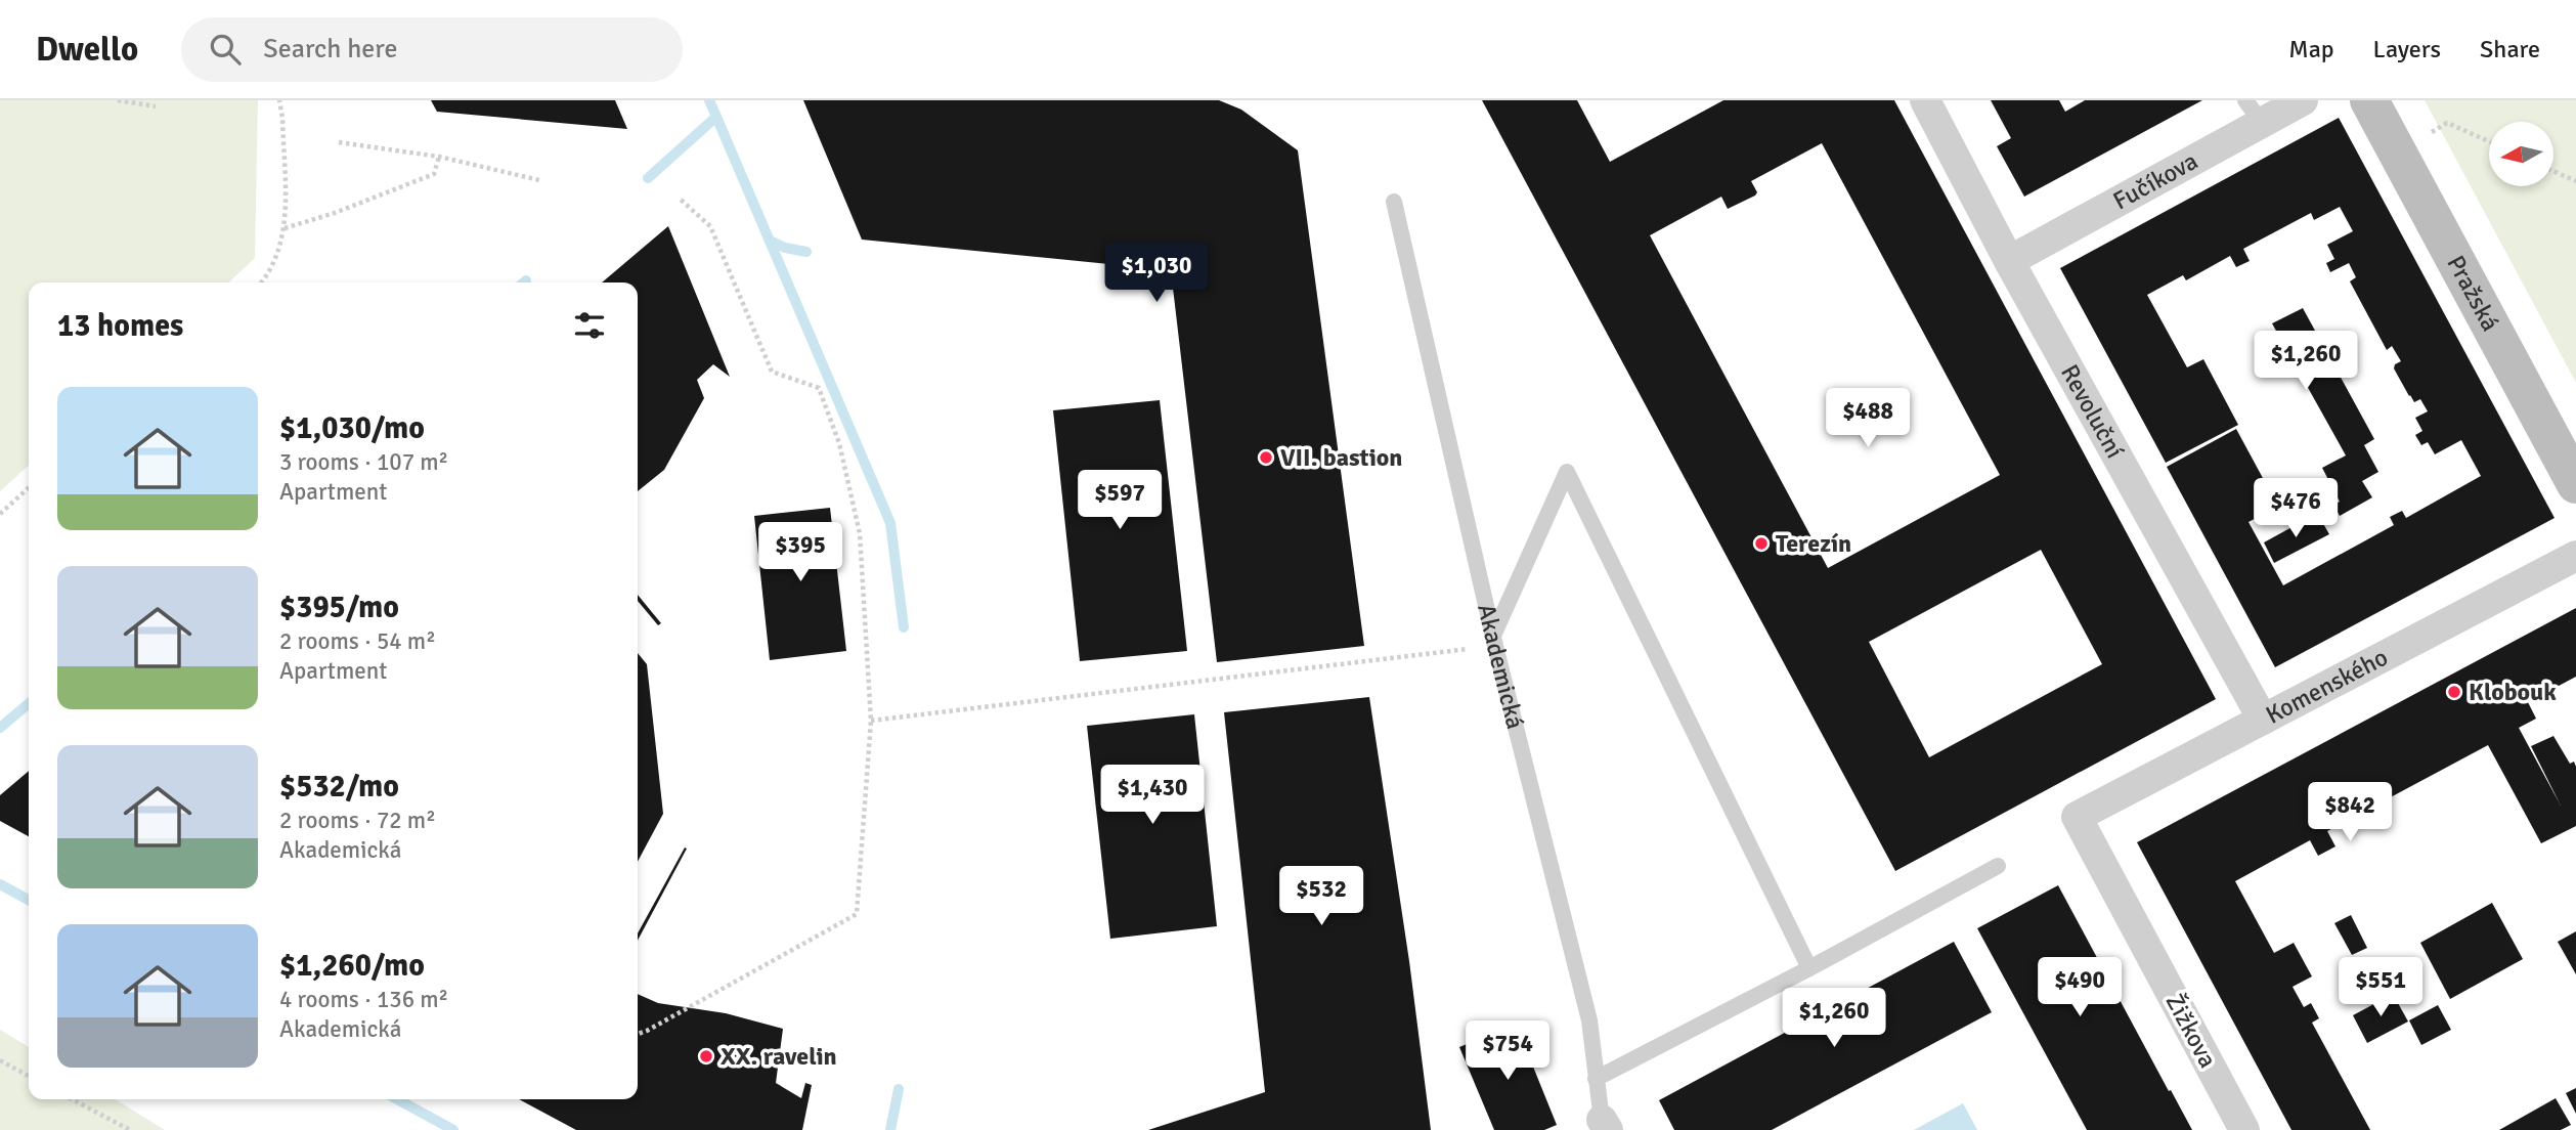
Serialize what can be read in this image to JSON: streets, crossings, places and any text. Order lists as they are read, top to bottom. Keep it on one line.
{"streets":{"main road":["Pražská"],"street":["Fučíkova","Revoluční","Komenského","Žižkova"],"lane":["Akademická"]},"crossings":[["Fučíkova","Revoluční"],["Revoluční","Komenského"],["Komenského","Žižkova"]],"places":["VII. bastion","Terezín","Klobouk","XX. ravelin"],"north":"left","page":{"header":"Dwello","search":"Search here","nav":["Map","Layers","Share"],"price":["$1,030","$1,260","$488","$597","$476","$395","$1,430","$842","$532","$490","$551","$1,260","$754"],"heading":"13 homes","list":[{"name":"$1,030/mo","note":"3 rooms · 107 m² · Apartment"},{"name":"$395/mo","note":"2 rooms · 54 m² · Apartment"},{"name":"$532/mo","note":"2 rooms · 72 m² · Akademická"},{"name":"$1,260/mo","note":"4 rooms · 136 m² · Akademická"}]}}
